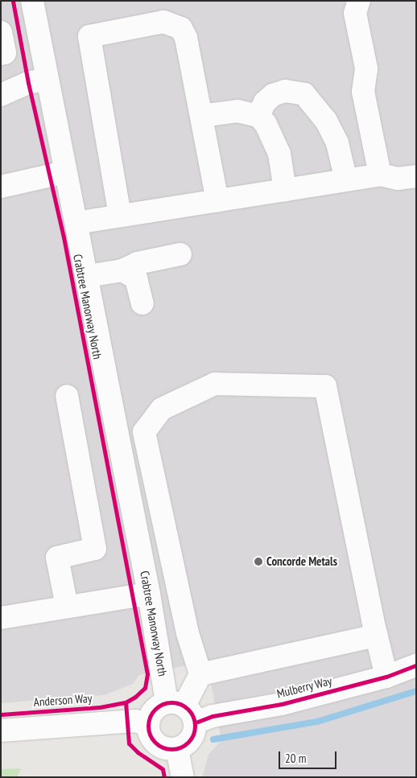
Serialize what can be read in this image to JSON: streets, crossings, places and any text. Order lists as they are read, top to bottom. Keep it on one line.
{"streets":{"street":["Crabtree Manorway North","Mulberry Way"],"cycle path":["Anderson Way"]},"crossings":[["Crabtree Manorway North","Mulberry Way"]],"places":["Concorde Metals"],"scale_bar":"20 m"}
